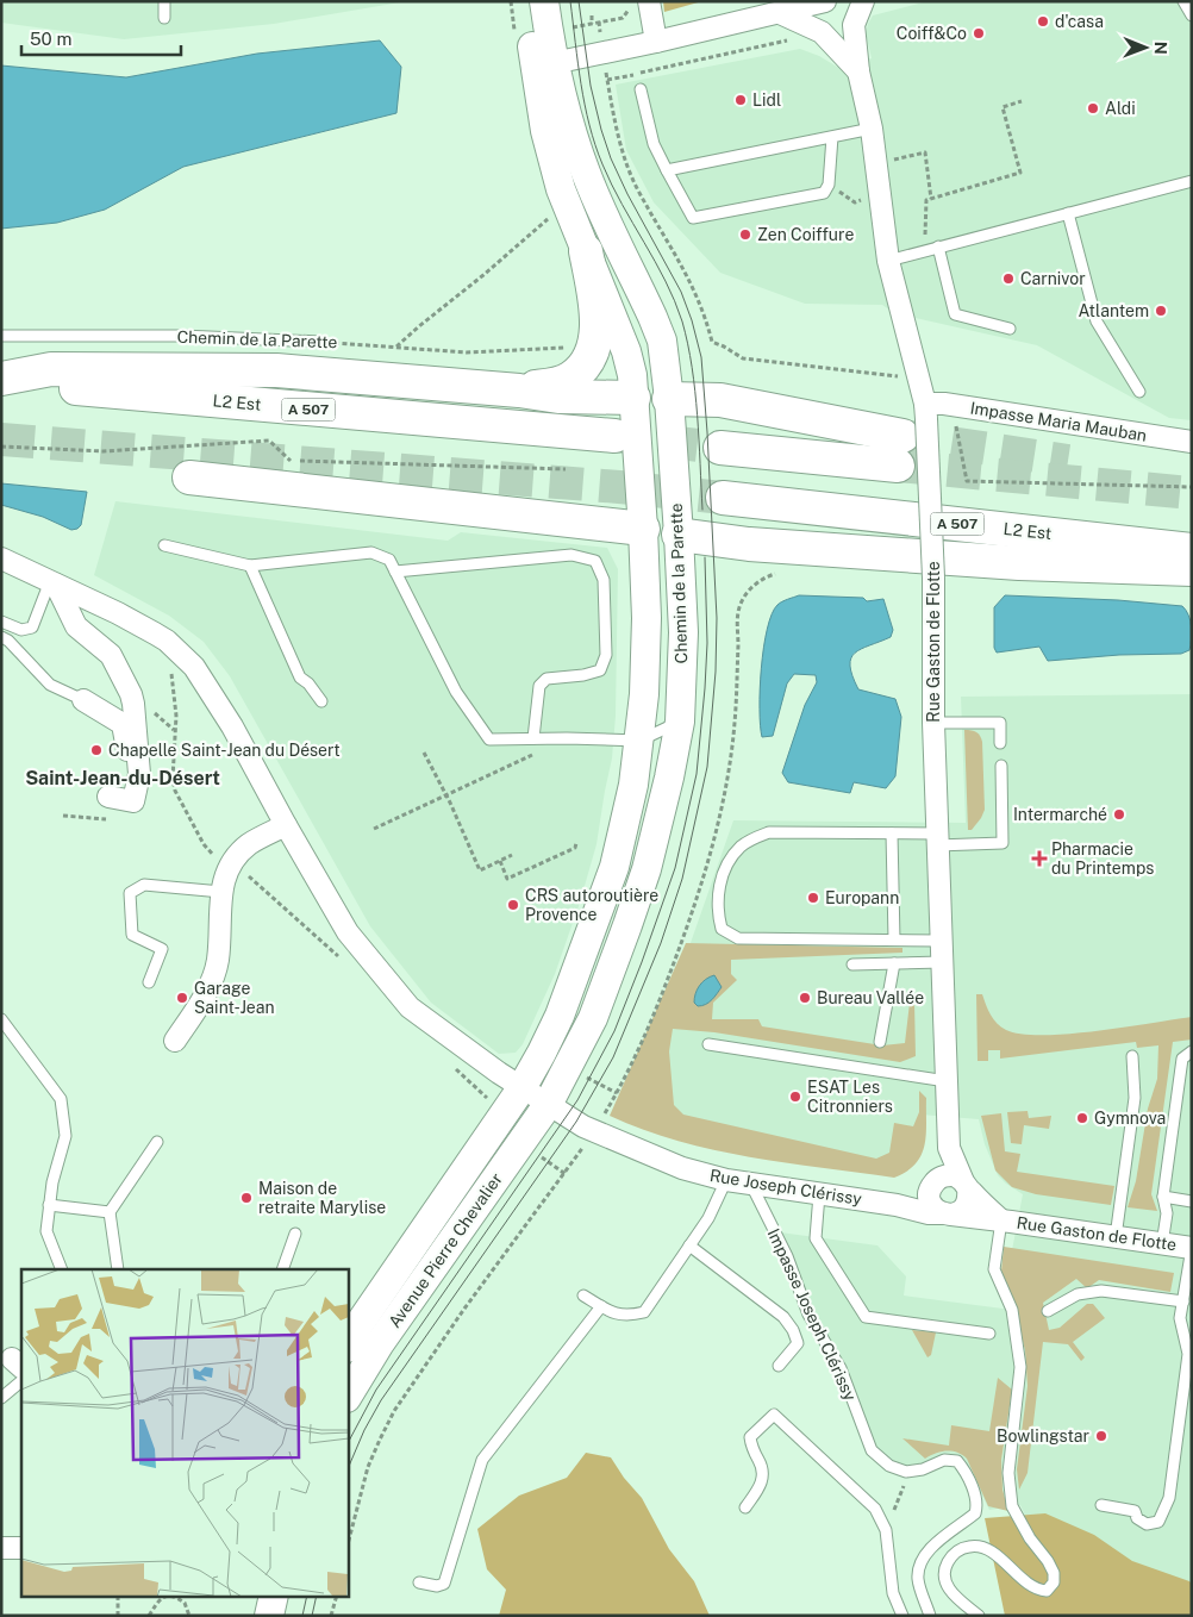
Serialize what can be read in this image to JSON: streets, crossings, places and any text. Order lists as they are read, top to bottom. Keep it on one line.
{"streets":{"highway":["L2 Est","A 507"],"street":["Chemin de la Parette","Impasse Maria Mauban","Rue Gaston de Flotte","Rue Joseph Clérissy","Avenue Pierre Chevalier"],"lane":["Impasse Joseph Clérissy"]},"crossings":[["Chemin de la Parette","Rue Joseph Clérissy"],["Chemin de la Parette","Avenue Pierre Chevalier"],["Impasse Maria Mauban","Rue Gaston de Flotte"],["Rue Gaston de Flotte","Rue Joseph Clérissy"],["Rue Joseph Clérissy","Avenue Pierre Chevalier"],["Rue Joseph Clérissy","Impasse Joseph Clérissy"]],"districts":["Saint-Jean-du-Désert"],"places":{"other":["d'casa","Coiff&Co","Lidl","Aldi","Zen Coiffure","Carnivor","Atlantem","Chapelle Saint-Jean du Désert","Intermarché","Europann","CRS autoroutière Provence","Garage Saint-Jean","Bureau Vallée","ESAT Les Citronniers","Gymnova","Maison de retraite Marylise","Bowlingstar"],"health":["Pharmacie du Printemps"]},"scale_bar":"50 m","north":"right"}
